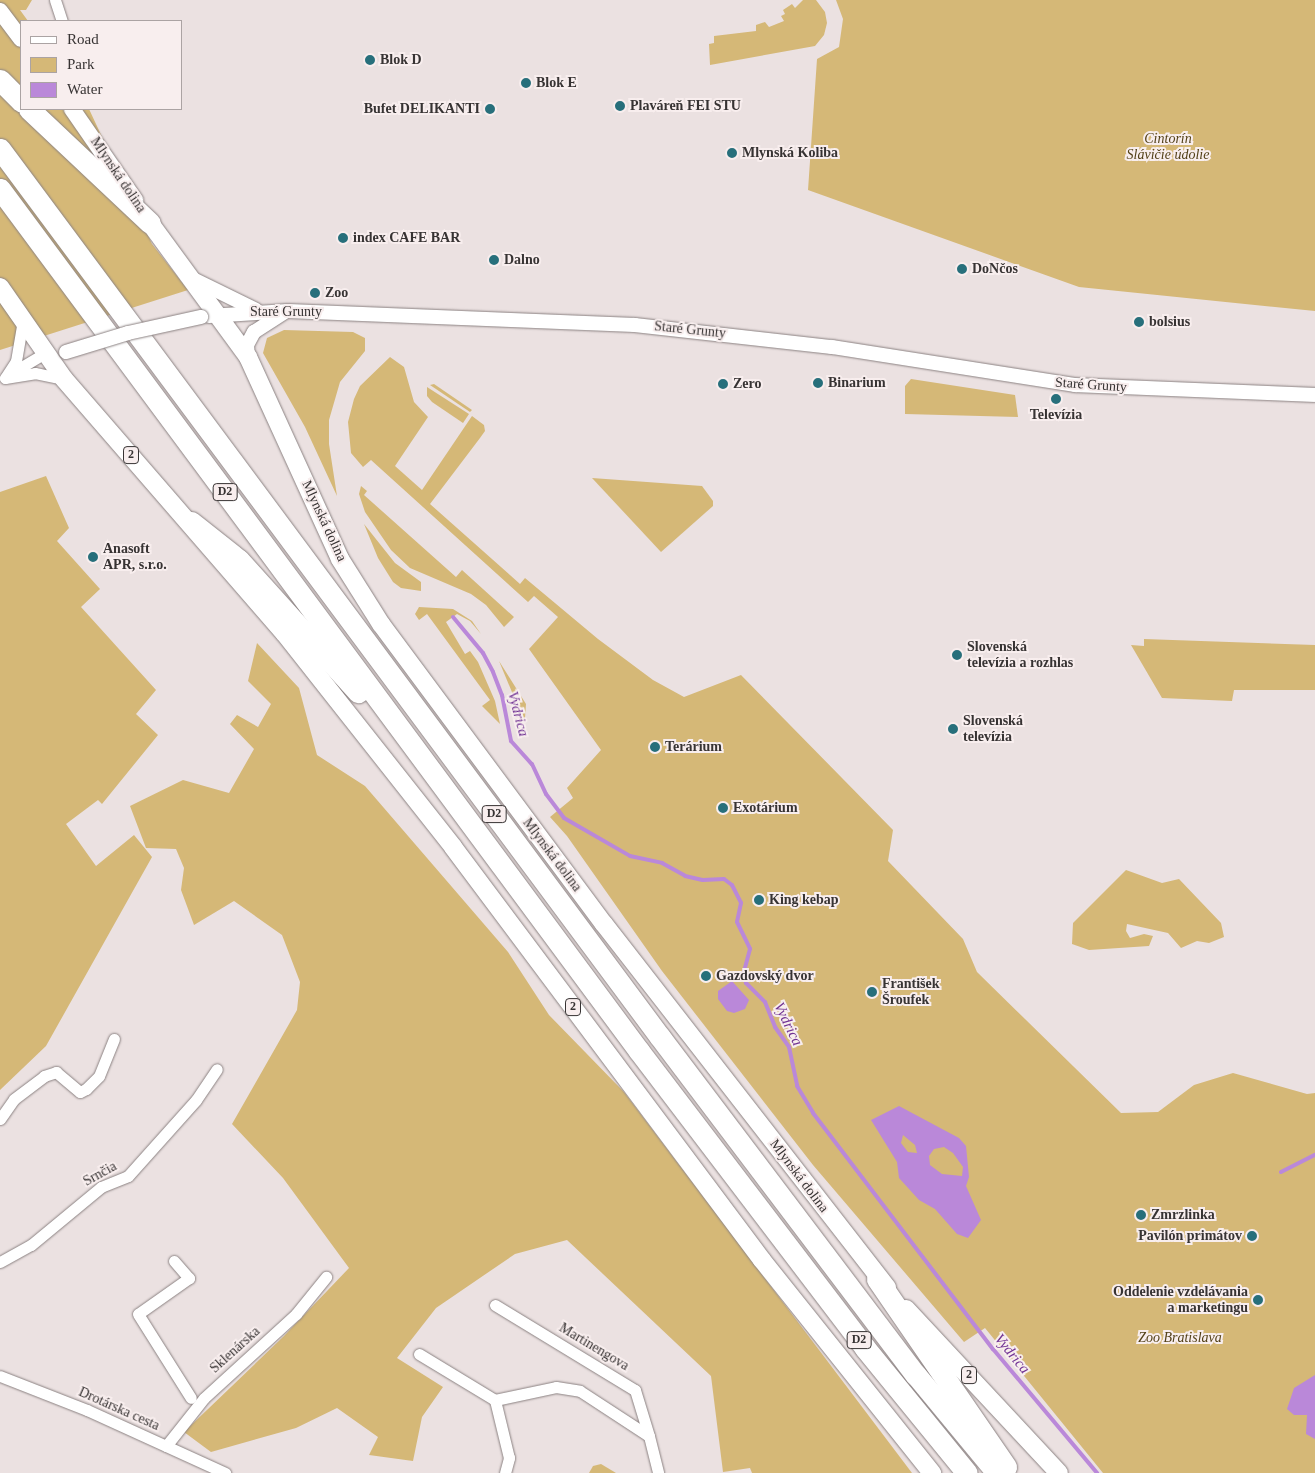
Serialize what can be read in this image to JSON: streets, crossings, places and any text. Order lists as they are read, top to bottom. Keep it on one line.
{"streets":{"highway":["D2"],"main road":["Mlynská dolina","2"],"street":["Staré Grunty","Srnčia","Martinengova","Sklenárska","Drotárska cesta"]},"crossings":[["Mlynská dolina","Staré Grunty"],["Staré Grunty","2"],["Sklenárska","Drotárska cesta"]],"water":["Vydrica"],"parks":["Cintorín Slávičie údolie","Zoo Bratislava"],"places":["Blok D","Blok E","Plaváreň FEI STU","Bufet DELIKANTI","Mlynská Koliba","index CAFE BAR","Dalno","DoNčos","Zoo","bolsius","Binarium","Zero","Televízia","Anasoft APR, s.r.o.","Slovenská televízia a rozhlas","Slovenská televízia","Terárium","Exotárium","King kebap","Gazdovský dvor","František Šroufek","Zmrzlinka","Pavilón primátov","Oddelenie vzdelávania a marketingu"],"legend":["Road","Park","Water"]}
